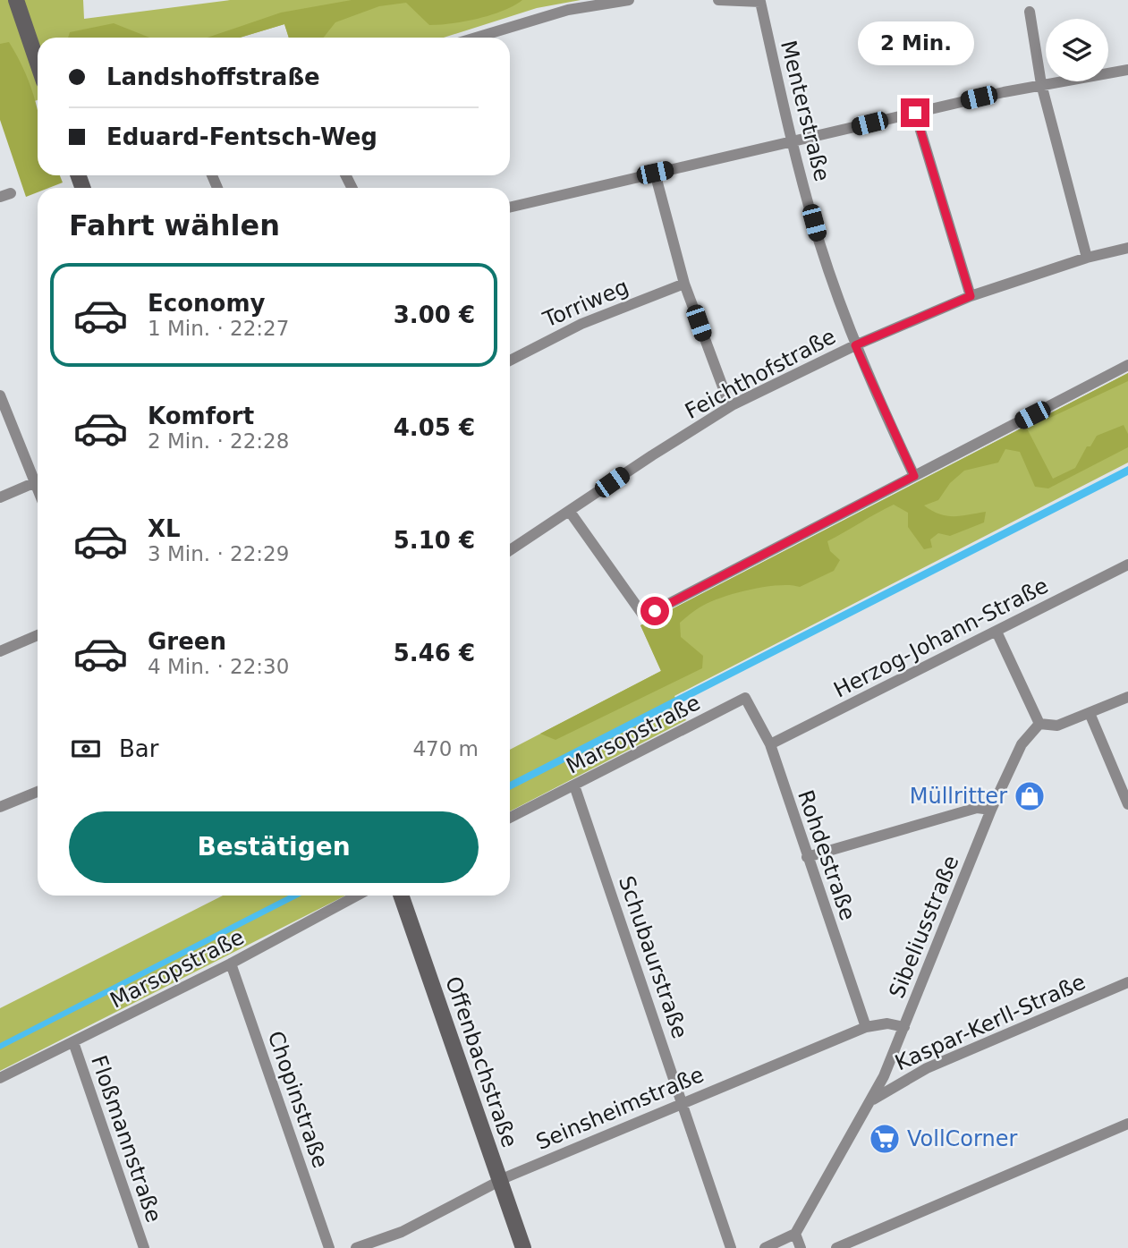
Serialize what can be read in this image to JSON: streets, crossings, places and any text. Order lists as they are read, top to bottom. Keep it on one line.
{"streets":{"street":["Menterstraße","Torriweg","Feichthofstraße","Herzog-Johann-Straße","Marsopstraße","Rohdestraße","Sibeliusstraße","Schubaurstraße","Kaspar-Kerll-Straße","Offenbachstraße","Chopinstraße","Seinsheimstraße","Floßmannstraße"]},"crossings":[["Menterstraße","Feichthofstraße"],["Herzog-Johann-Straße","Rohdestraße"],["Marsopstraße","Rohdestraße"],["Marsopstraße","Schubaurstraße"],["Marsopstraße","Chopinstraße"],["Marsopstraße","Floßmannstraße"],["Rohdestraße","Seinsheimstraße"],["Sibeliusstraße","Kaspar-Kerll-Straße"],["Sibeliusstraße","Seinsheimstraße"],["Schubaurstraße","Seinsheimstraße"],["Offenbachstraße","Seinsheimstraße"]],"places":{"shop":["Müllritter"],"supermarket":["VollCorner"]},"page":{"bubble":"2 Min.","banner":["Landshoffstraße","Eduard-Fentsch-Weg"],"heading":"Fahrt wählen","list":[{"name":"Economy","note":"1 Min. · 22:27","value":"3.00 €"},{"name":"Komfort","note":"2 Min. · 22:28","value":"4.05 €"},{"name":"XL","note":"3 Min. · 22:29","value":"5.10 €"},{"name":"Green","note":"4 Min. · 22:30","value":"5.46 €"}],"pay":["Bar","470 m"],"buttons":"Bestätigen"}}
